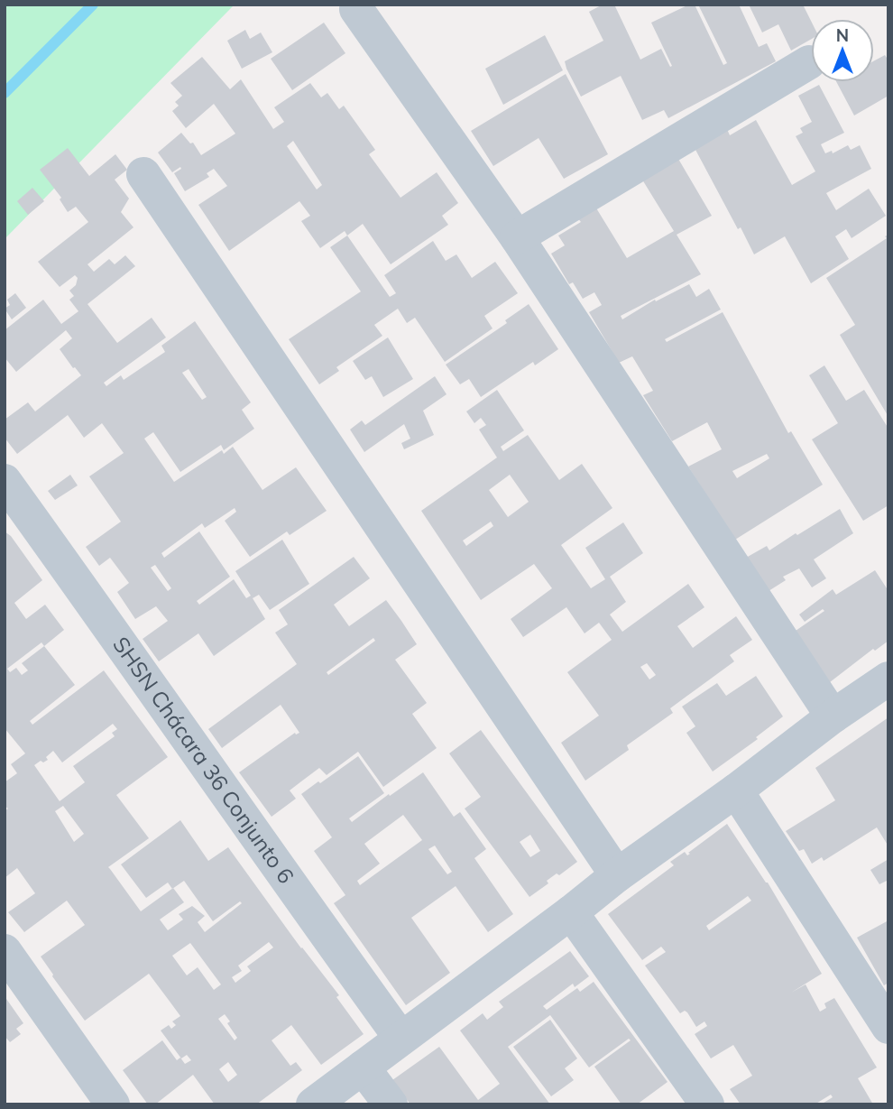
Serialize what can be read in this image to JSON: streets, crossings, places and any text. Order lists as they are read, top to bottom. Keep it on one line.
{"streets":{"street":["SHSN Chácara 36 Conjunto 6"]},"north":"top"}
